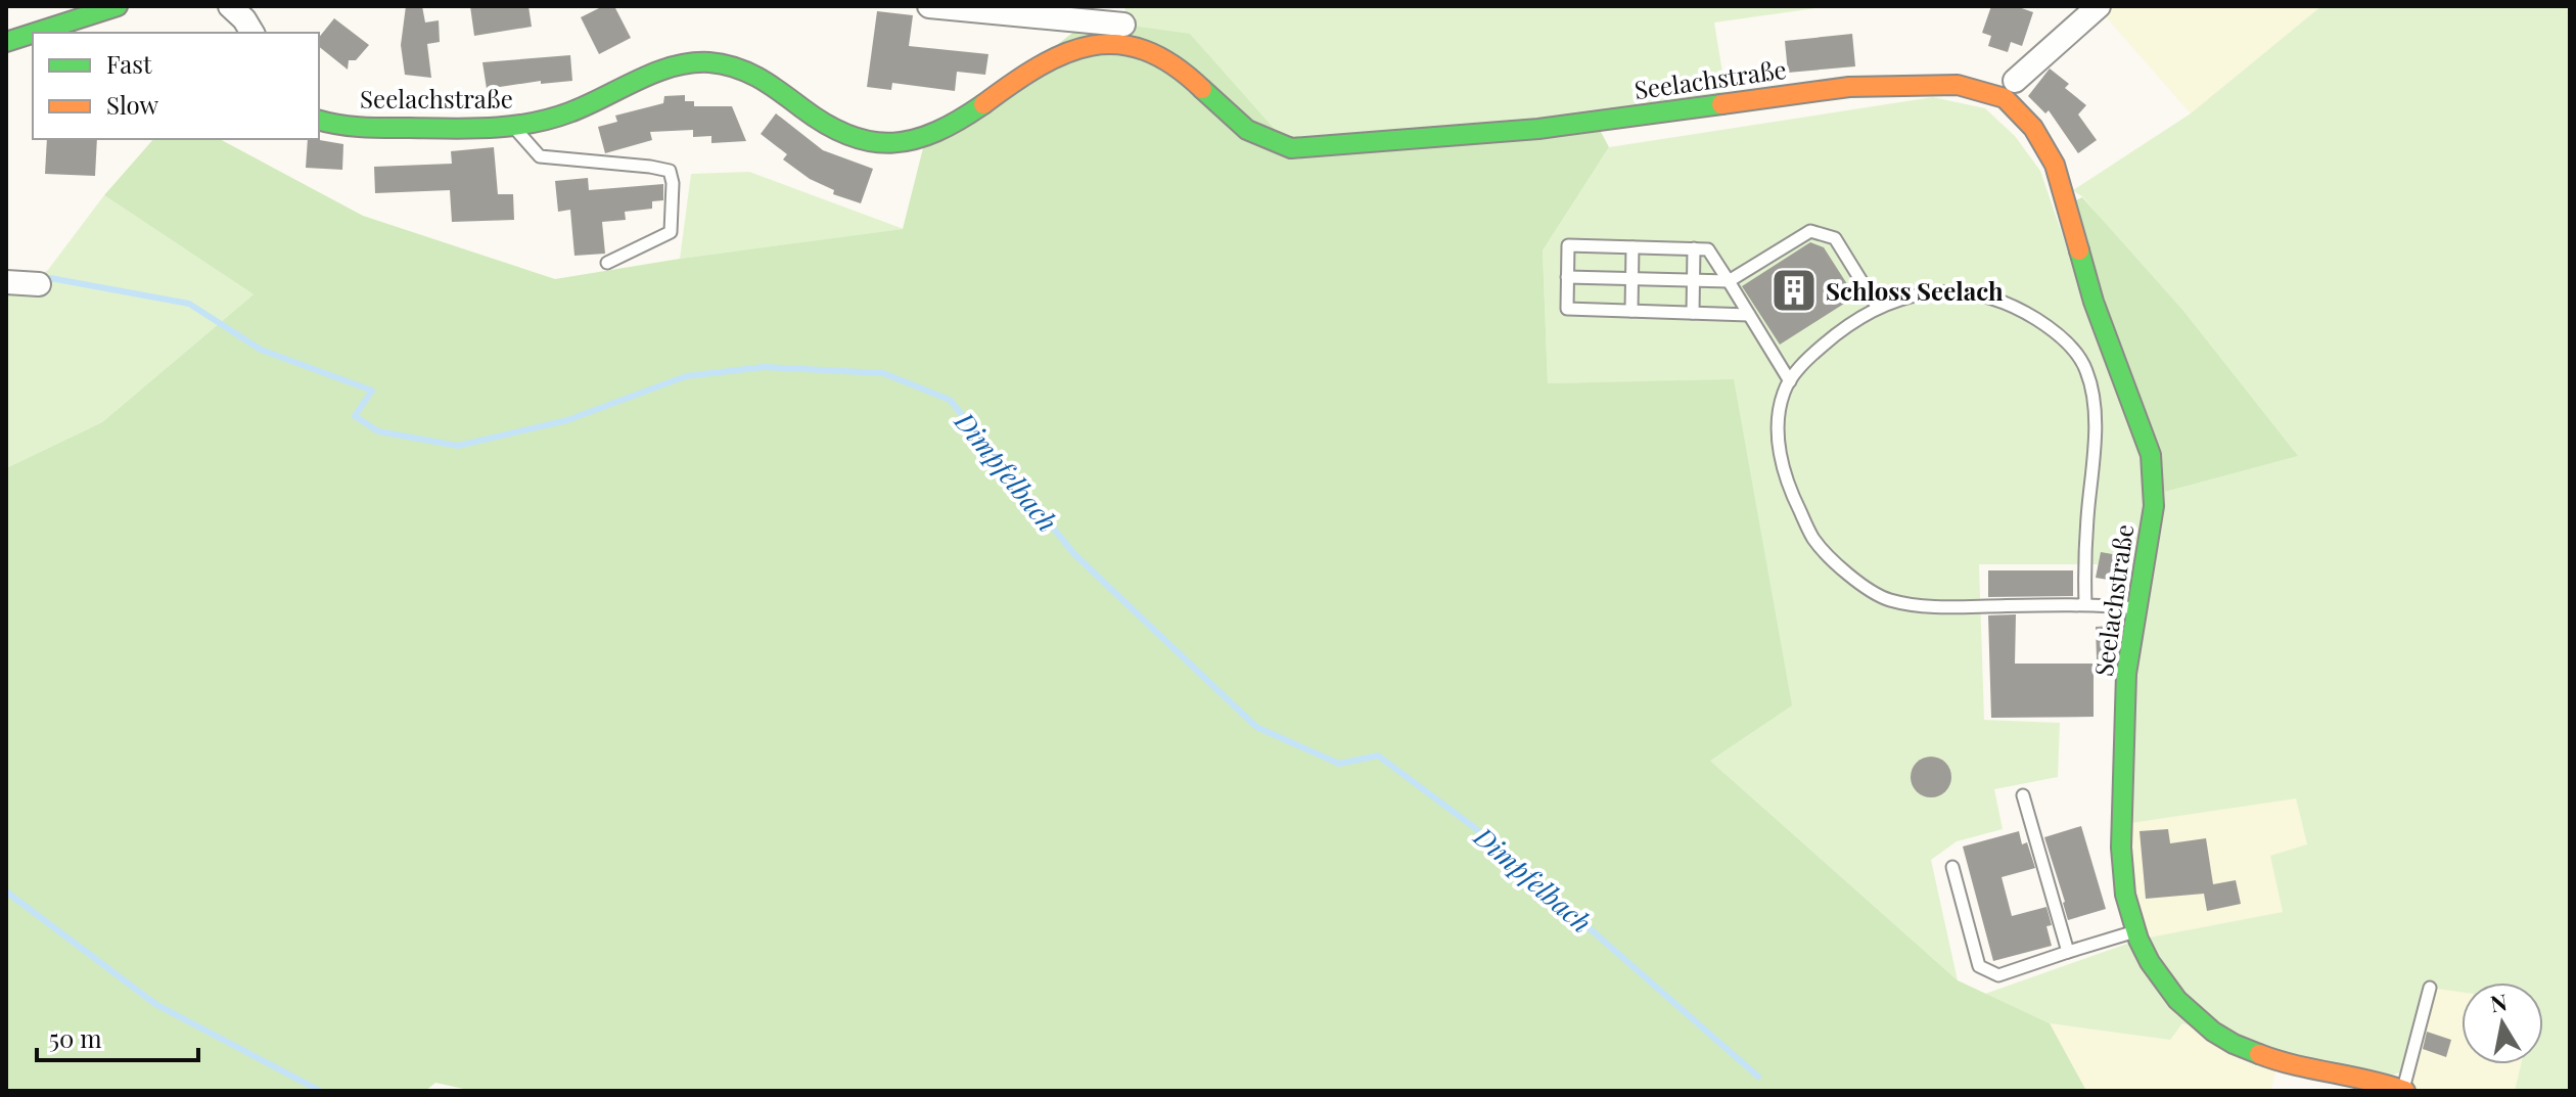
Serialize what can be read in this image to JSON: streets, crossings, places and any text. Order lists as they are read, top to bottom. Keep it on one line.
{"streets":{"street":["Seelachstraße"]},"water":["Dimpfelbach"],"places":{"building":["Schloss Seelach"]},"legend":["Fast","Slow"],"scale_bar":"50 m","north":"top"}
